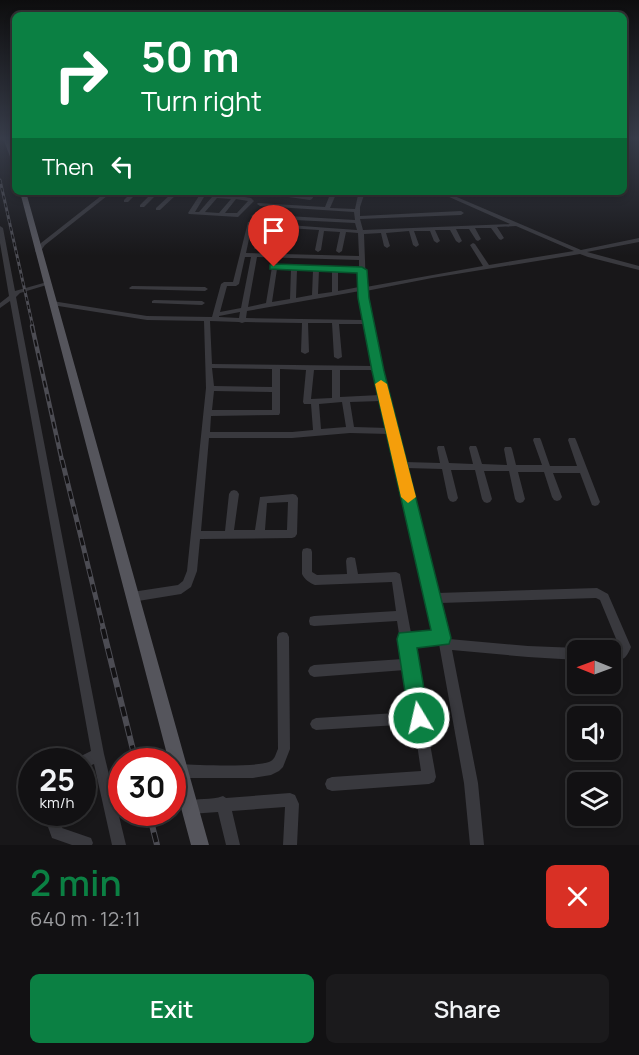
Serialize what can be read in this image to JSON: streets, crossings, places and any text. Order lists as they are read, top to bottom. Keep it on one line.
{"north":"left","page":{"turn":["50 m","Turn right"],"then":"Then","speed":"25 km/h","limit":"30","heading":["2 min","640 m · 12:11"],"buttons":["Exit","Share"]}}
